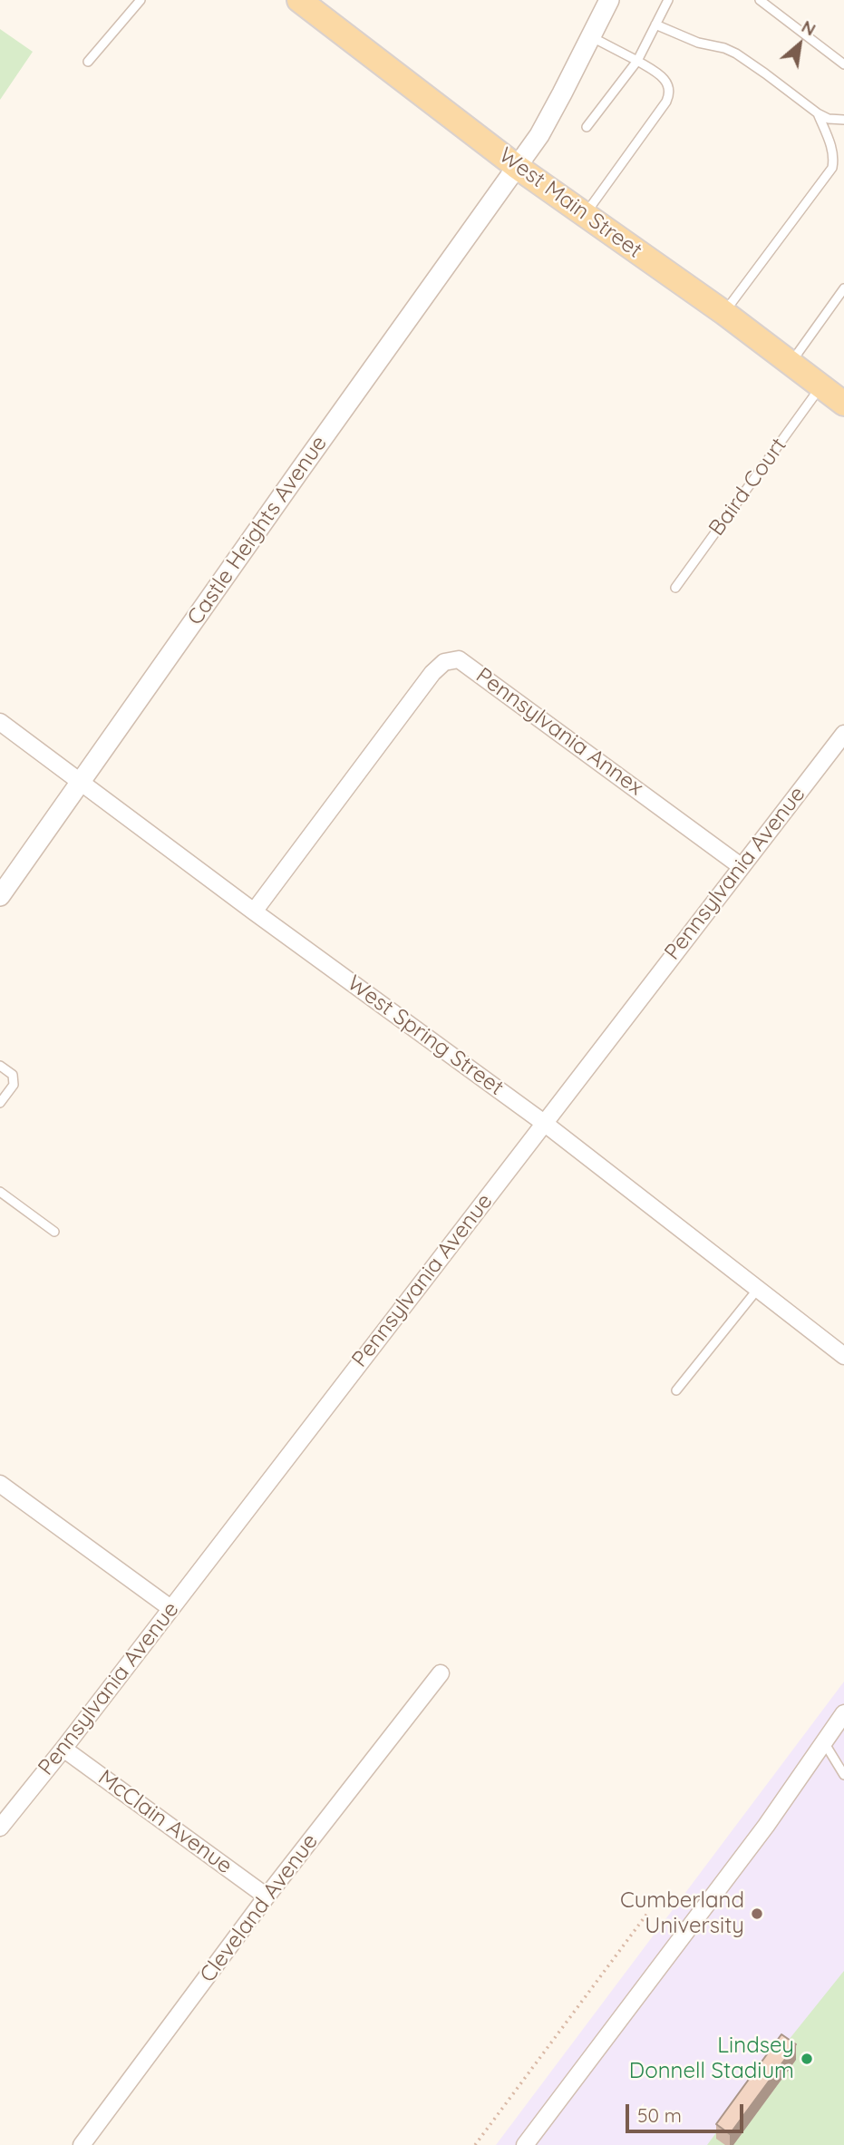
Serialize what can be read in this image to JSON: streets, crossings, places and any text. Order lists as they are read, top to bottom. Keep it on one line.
{"streets":{"main road":["West Main Street"],"street":["Castle Heights Avenue","Pennsylvania Annex","Pennsylvania Avenue","West Spring Street","McClain Avenue","Cleveland Avenue"],"lane":["Baird Court"]},"crossings":[["West Main Street","Baird Court"],["West Main Street","Castle Heights Avenue"],["Castle Heights Avenue","West Spring Street"],["Pennsylvania Annex","Pennsylvania Avenue"],["Pennsylvania Annex","West Spring Street"],["Pennsylvania Avenue","West Spring Street"],["Pennsylvania Avenue","McClain Avenue"],["McClain Avenue","Cleveland Avenue"]],"places":["Cumberland University","Lindsey Donnell Stadium"],"scale_bar":"50 m","north":"top right"}
